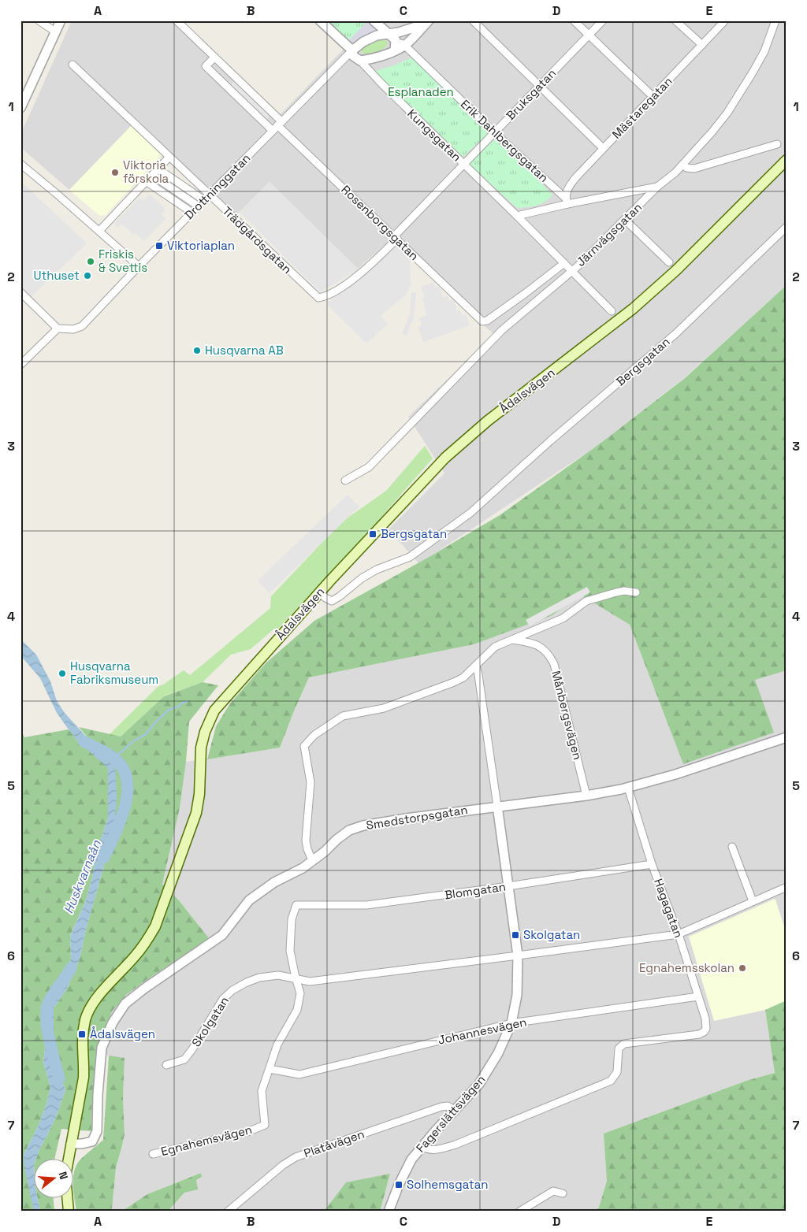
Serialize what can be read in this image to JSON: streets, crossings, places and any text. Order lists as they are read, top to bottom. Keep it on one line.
{"streets":{"main road":["Ådalsvägen"],"street":["Bruksgatan","Mästaregatan","Kungsgatan","Erik Dahlbergsgatan","Drottninggatan","Rosenborgsgatan","Järnvägsgatan","Trädgårdsgatan","Bergsgatan","Månbergsvägen","Smedstorpsgatan","Blomgatan","Hagagatan","Skolgatan","Johannesvägen","Fagerslättsvägen","Egnahemsvägen","Platåvägen"]},"crossings":[["Bruksgatan","Kungsgatan"],["Bruksgatan","Erik Dahlbergsgatan"],["Bruksgatan","Rosenborgsgatan"],["Bruksgatan","Trädgårdsgatan"],["Mästaregatan","Erik Dahlbergsgatan"],["Kungsgatan","Drottninggatan"],["Kungsgatan","Rosenborgsgatan"],["Kungsgatan","Järnvägsgatan"],["Erik Dahlbergsgatan","Drottninggatan"],["Drottninggatan","Rosenborgsgatan"],["Drottninggatan","Trädgårdsgatan"],["Rosenborgsgatan","Trädgårdsgatan"],["Bergsgatan","Ådalsvägen"],["Ådalsvägen","Smedstorpsgatan"],["Månbergsvägen","Smedstorpsgatan"],["Smedstorpsgatan","Hagagatan"],["Smedstorpsgatan","Fagerslättsvägen"],["Blomgatan","Hagagatan"],["Blomgatan","Fagerslättsvägen"],["Blomgatan","Egnahemsvägen"],["Hagagatan","Skolgatan"],["Hagagatan","Johannesvägen"],["Hagagatan","Fagerslättsvägen"],["Skolgatan","Fagerslättsvägen"],["Skolgatan","Egnahemsvägen"],["Johannesvägen","Fagerslättsvägen"],["Johannesvägen","Egnahemsvägen"],["Fagerslättsvägen","Platåvägen"]],"water":["Huskvarnaån"],"parks":["Esplanaden"],"places":{"other":["Viktoria förskola","Friskis & Svettis","Uthuset","Husqvarna AB","Husqvarna Fabriksmuseum","Egnahemsskolan"],"transit":["Viktoriaplan","Bergsgatan","Skolgatan","Ådalsvägen","Solhemsgatan"]},"north":"right","grid":{"columns":["A","B","C","D","E"],"rows":["1","2","3","4","5","6","7"]}}
